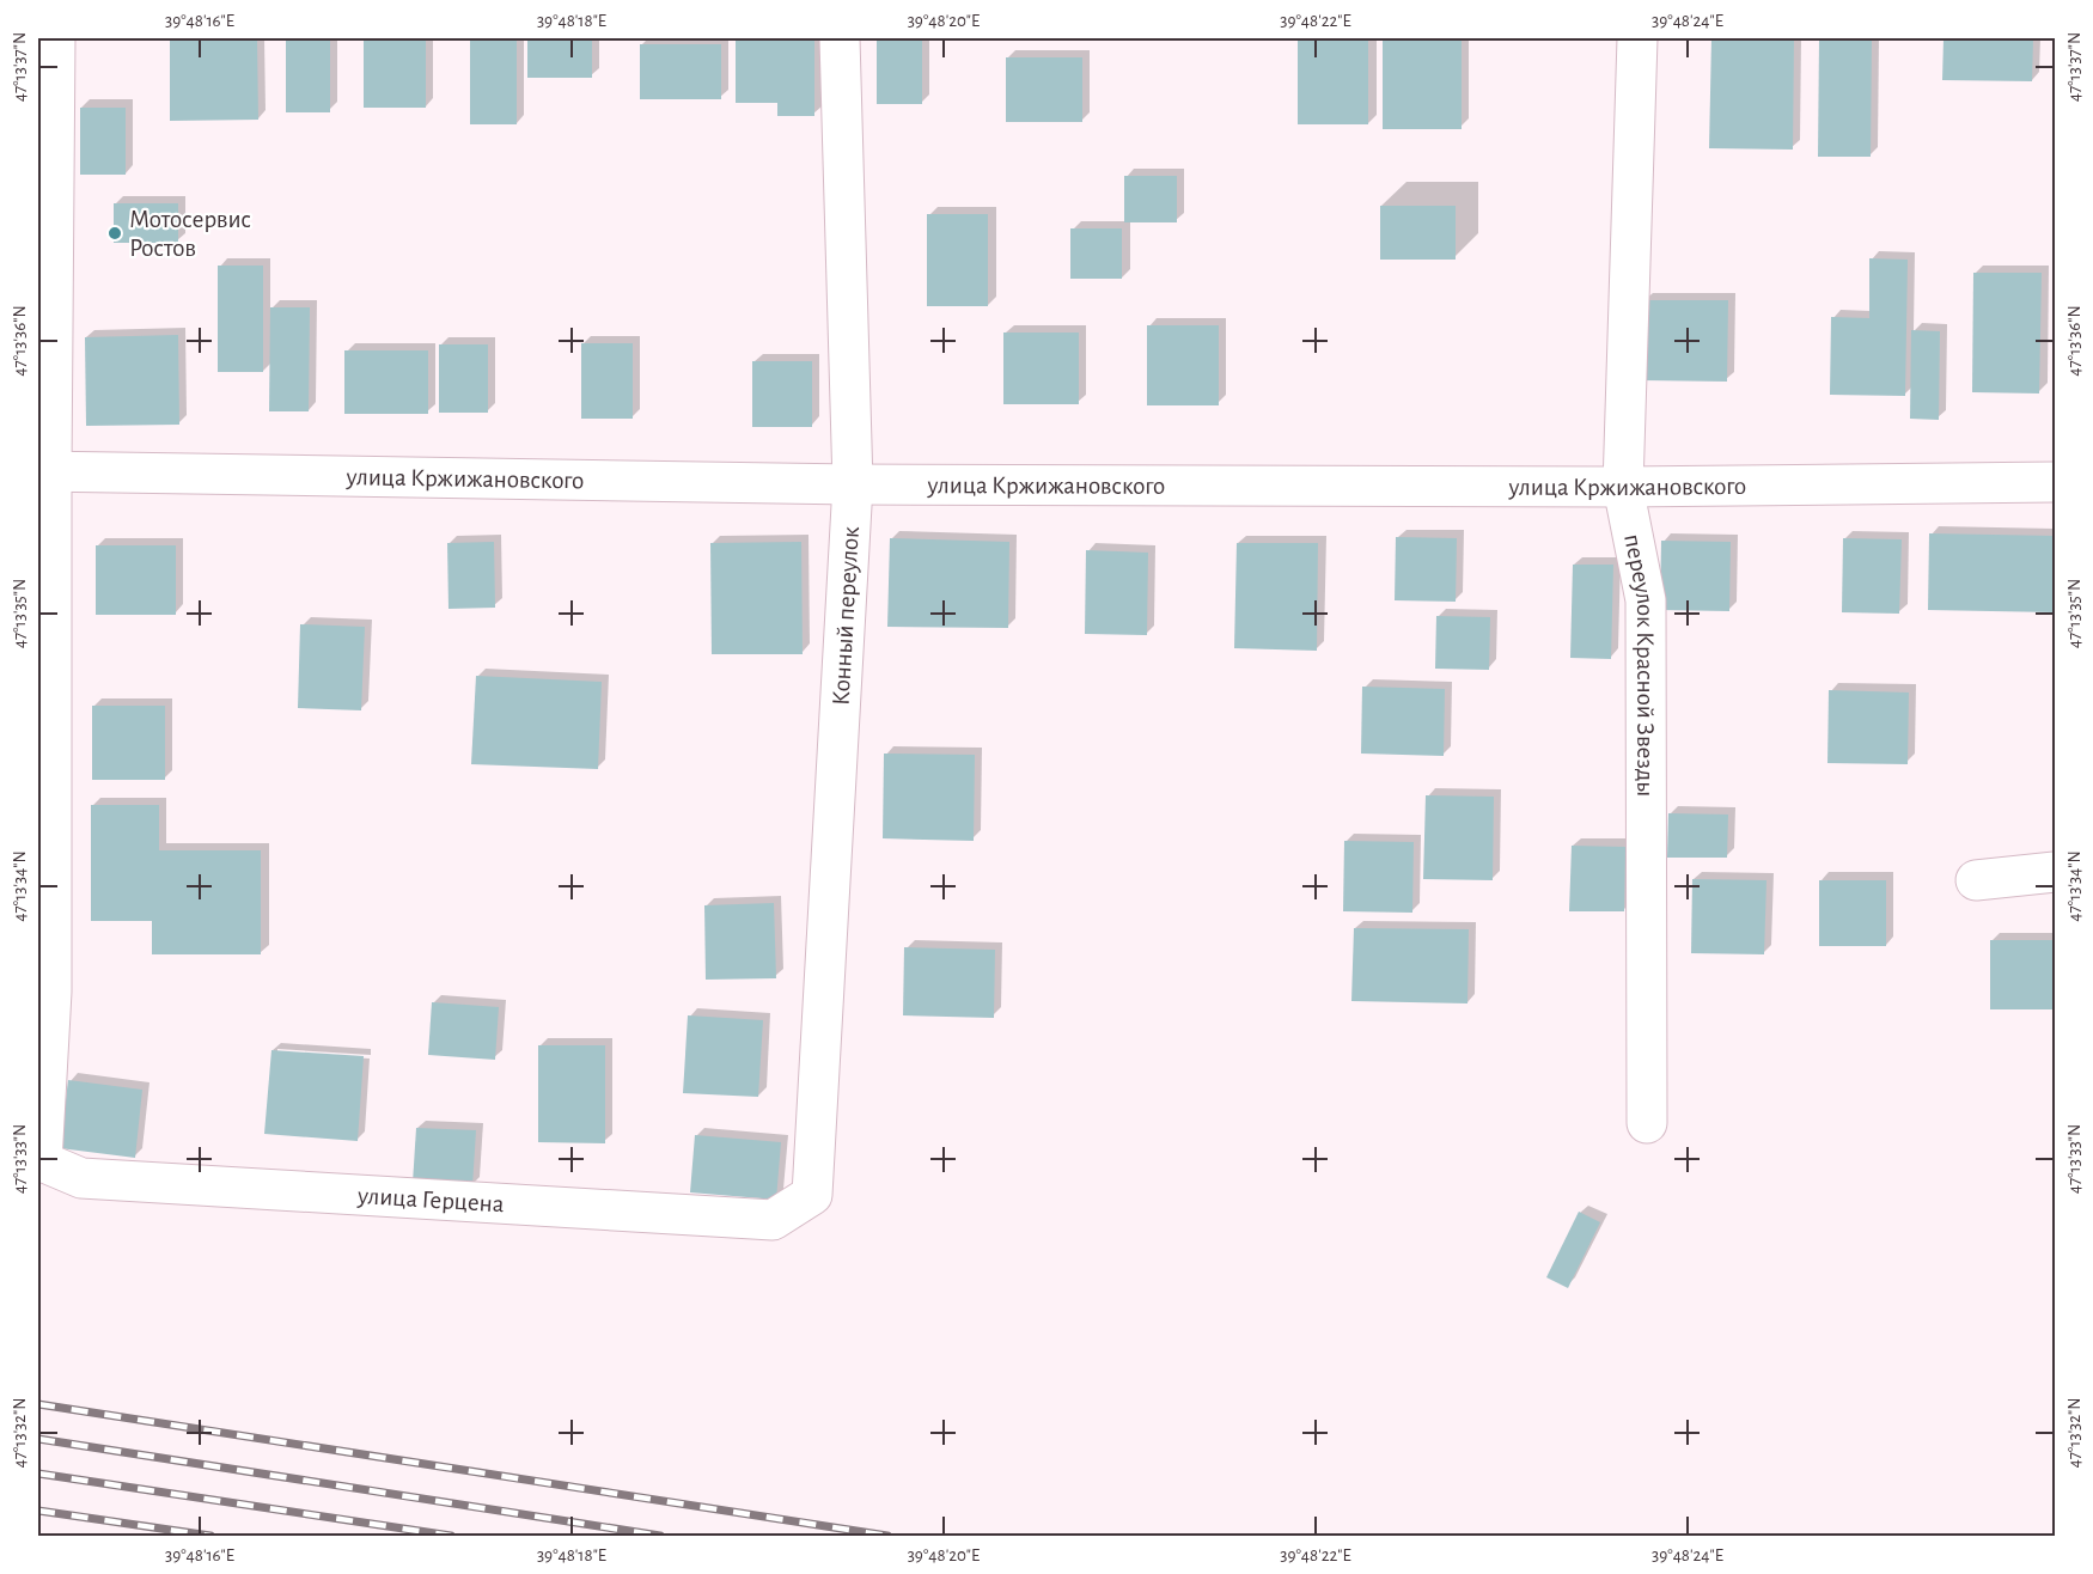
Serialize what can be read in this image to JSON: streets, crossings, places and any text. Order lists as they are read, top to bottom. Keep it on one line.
{"streets":{"street":["улица Кржижановского","Конный переулок","переулок Красной Звезды","улица Герцена"]},"crossings":[["улица Кржижановского","Конный переулок"],["улица Кржижановского","переулок Красной Звезды"],["Конный переулок","улица Герцена"]],"places":["Мотосервис Ростов"],"coordinates":["39°48'16\"E","39°48'18\"E","39°48'20\"E","39°48'22\"E","39°48'24\"E","47°13'37\"N","47°13'36\"N","47°13'35\"N","47°13'34\"N","47°13'33\"N","47°13'32\"N"]}
